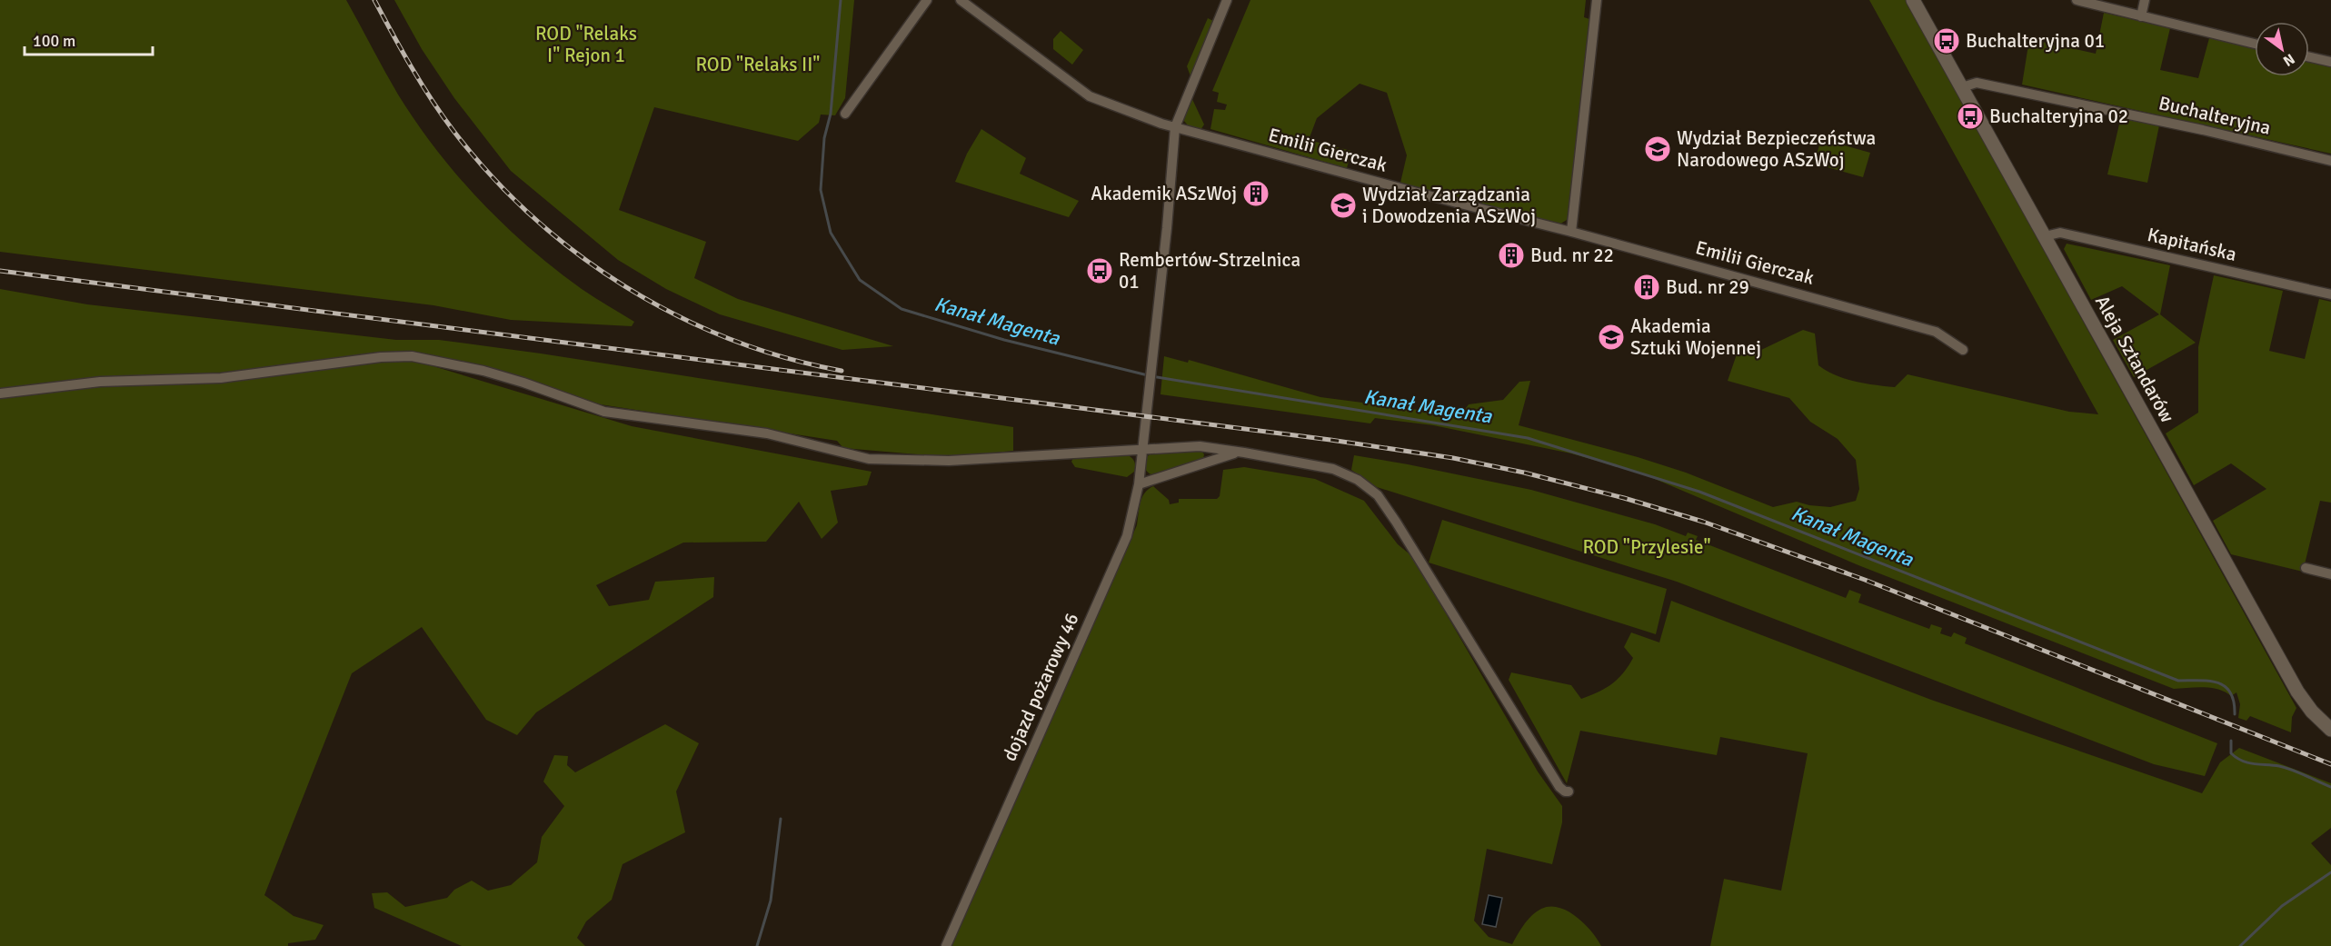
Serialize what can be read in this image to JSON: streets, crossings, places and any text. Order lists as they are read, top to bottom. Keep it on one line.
{"streets":{"street":["Buchalteryjna","Emilii Gierczak","Kapitańska","Aleja Sztandarów","dojazd pożarowy 46"]},"crossings":[["Buchalteryjna","Aleja Sztandarów"],["Emilii Gierczak","dojazd pożarowy 46"],["Kapitańska","Aleja Sztandarów"]],"water":["Kanał Magenta"],"parks":["ROD \"Relaks I\" Rejon 1","ROD \"Relaks II\"","ROD \"Przylesie\""],"places":{"bus stop":["Buchalteryjna 01","Buchalteryjna 02","Rembertów-Strzelnica 01"],"school or university":["Wydział Bezpieczeństwa Narodowego ASzWoj","Wydział Zarządzania i Dowodzenia ASzWoj","Akademia Sztuki Wojennej"],"building":["Akademik ASzWoj","Bud. nr 22","Bud. nr 29"]},"scale_bar":"100 m","north":"bottom right"}
